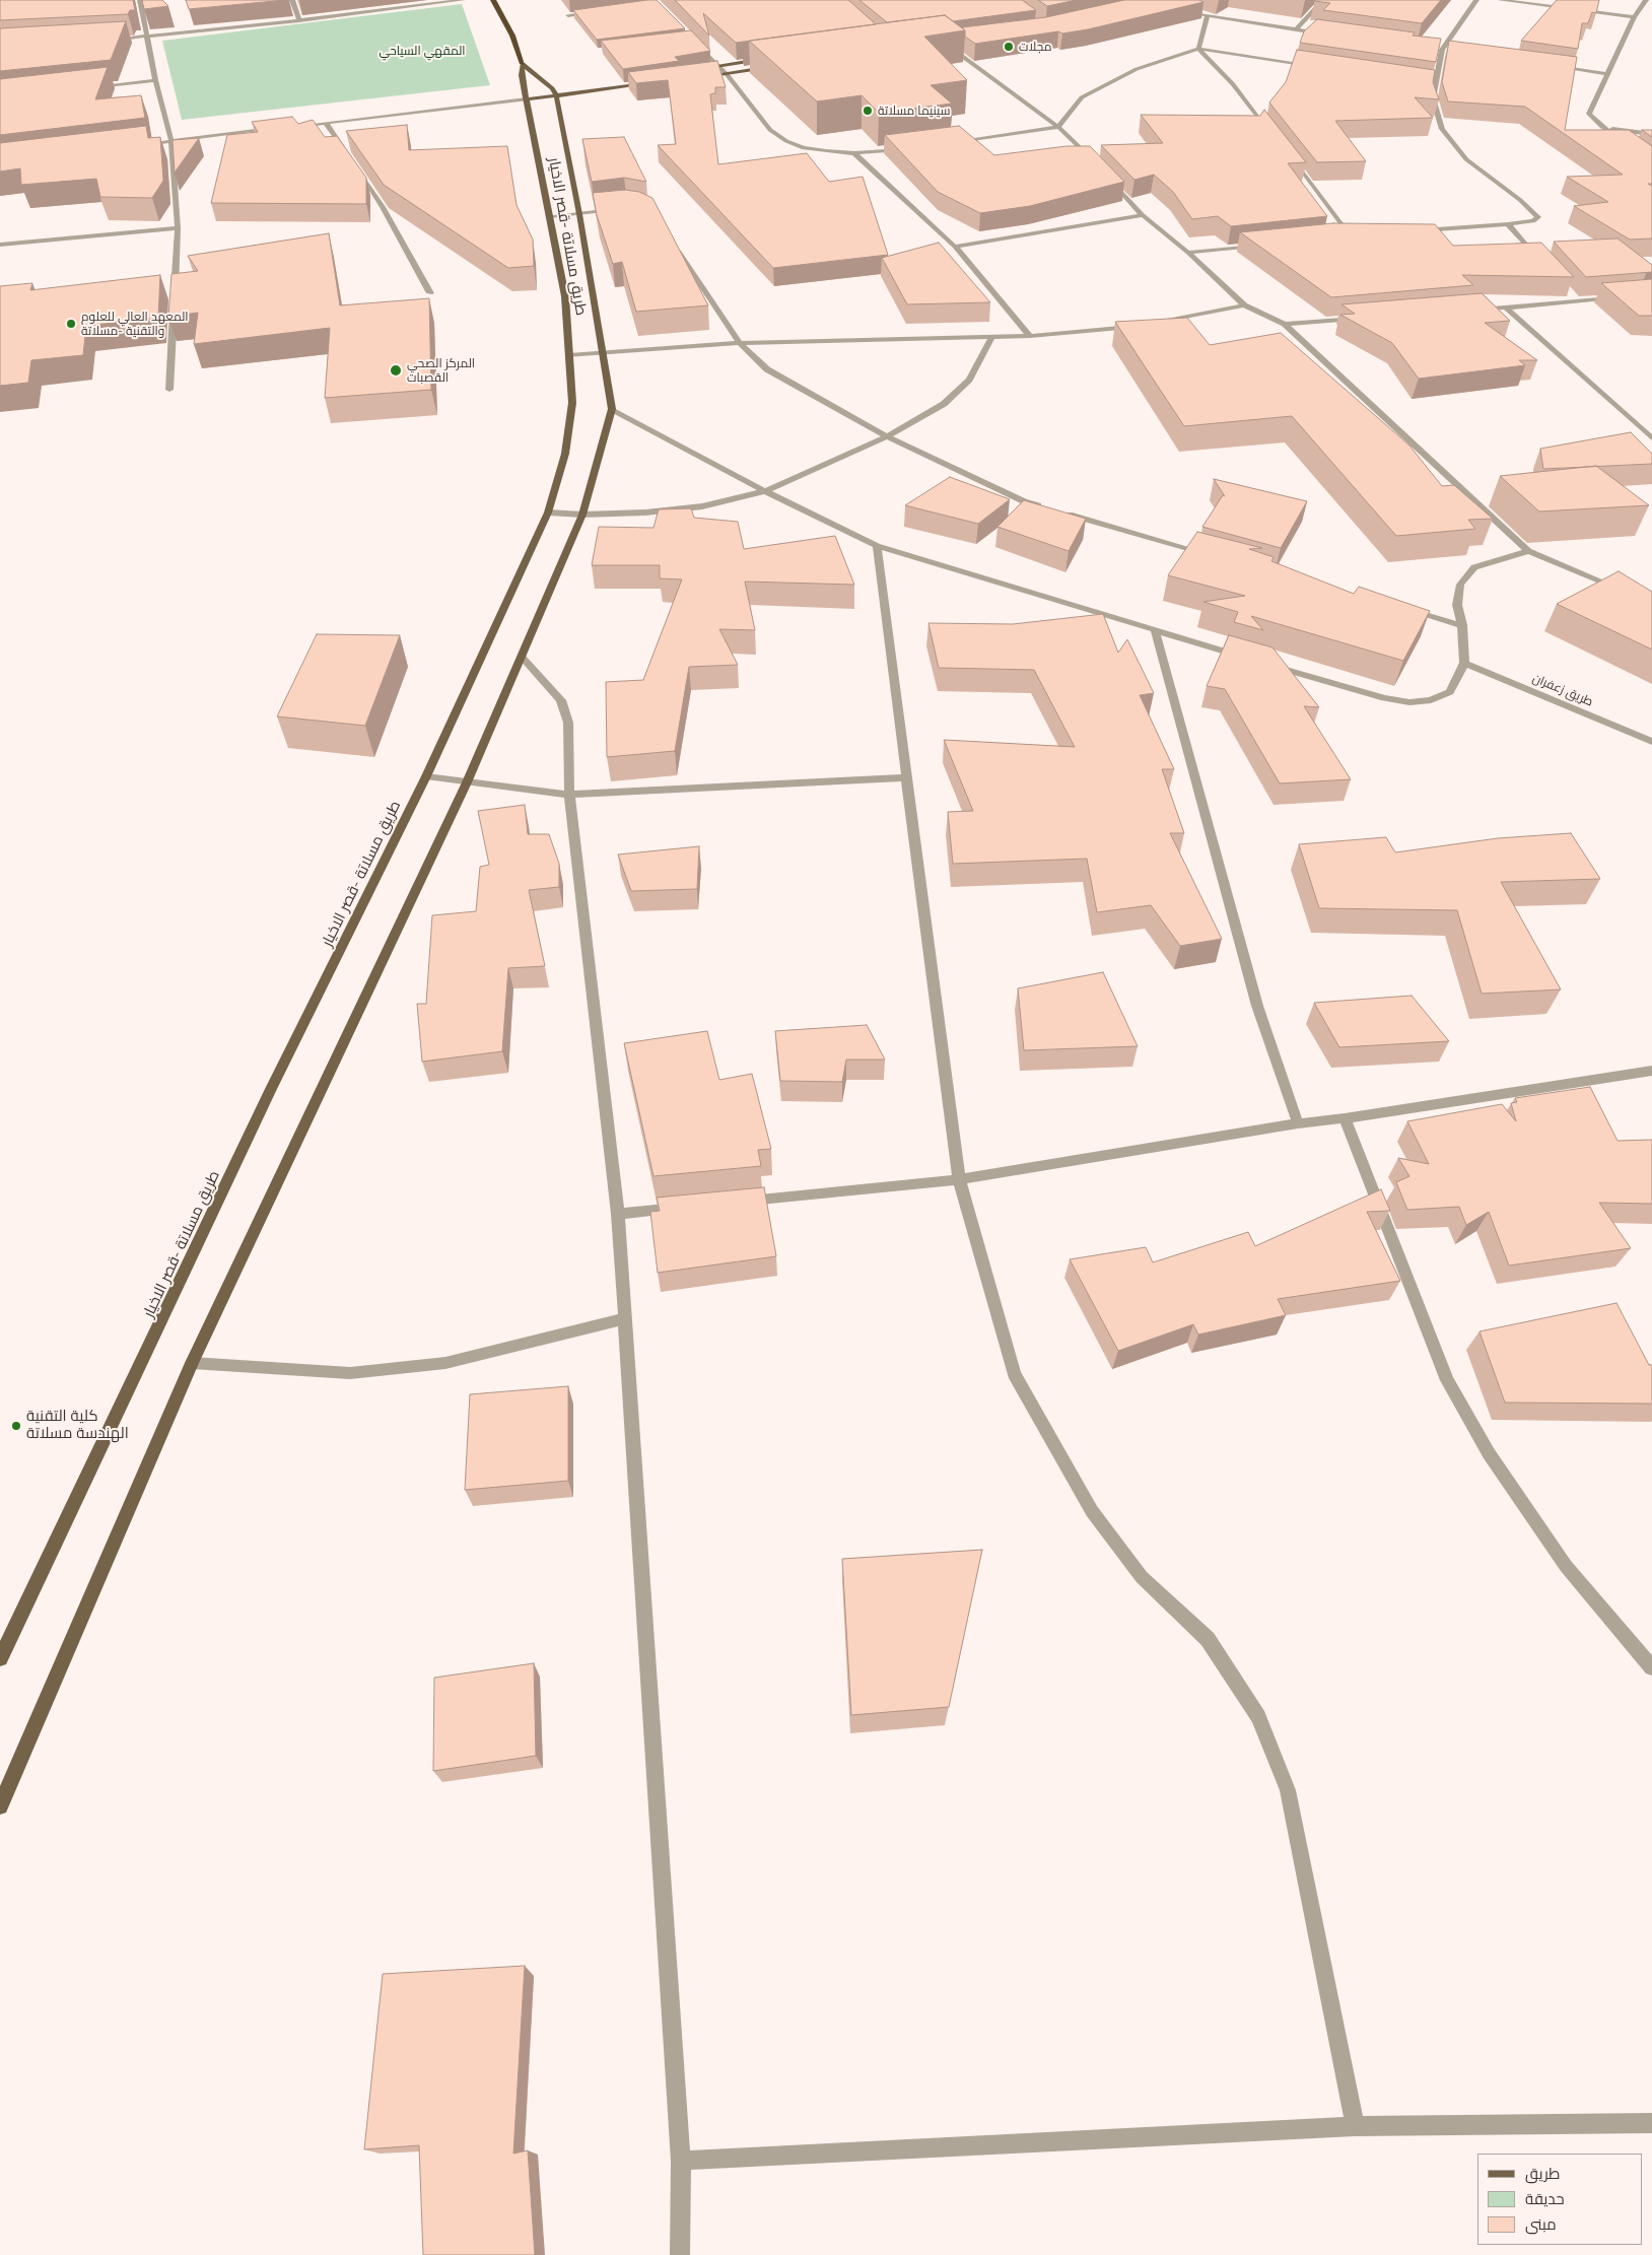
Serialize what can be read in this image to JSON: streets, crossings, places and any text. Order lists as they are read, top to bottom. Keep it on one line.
{"streets":{"main road":["طريق مسلاتة -قصر الاخيار"],"street":["طريق زعفران"]},"parks":["المقهي السياحي"],"places":["مجلات","سينيما مسلاتة","المعهد العالي للعلوم والتقنية -مسلاتة","المركز الصحي القصبات","كلية التقنية الهندسة مسلاتة"],"legend":["طريق","حديقة","مبنى"]}
